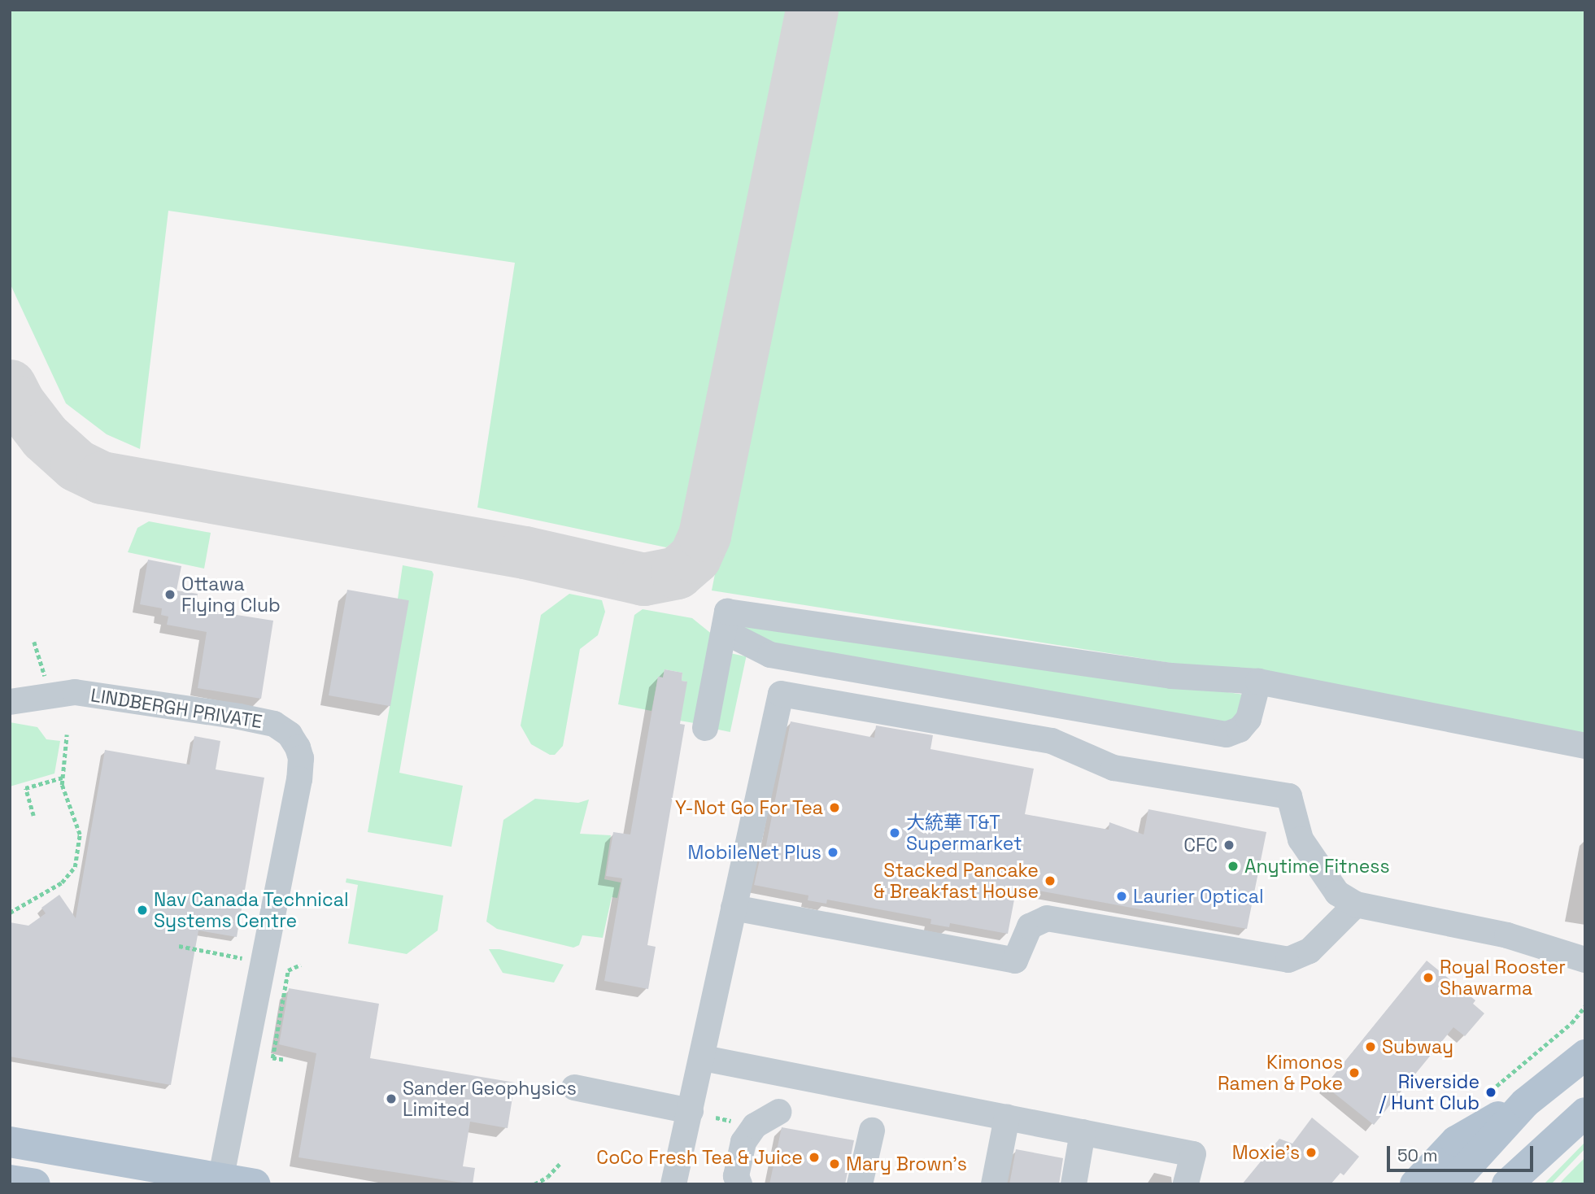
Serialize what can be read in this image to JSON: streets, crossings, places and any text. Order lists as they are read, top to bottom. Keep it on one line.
{"streets":{"street":["LINDBERGH PRIVATE"]},"places":["Ottawa Flying Club","Y-Not Go For Tea","大統華 T&T Supermarket","CFC","MobileNet Plus","Anytime Fitness","Stacked Pancake & Breakfast House","Laurier Optical","Nav Canada Technical Systems Centre","Royal Rooster Shawarma","Subway","Kimonos Ramen & Poke","Riverside / Hunt Club","Sander Geophysics Limited","Moxie's","CoCo Fresh Tea & Juice","Mary Brown's"],"scale_bar":"50 m"}
